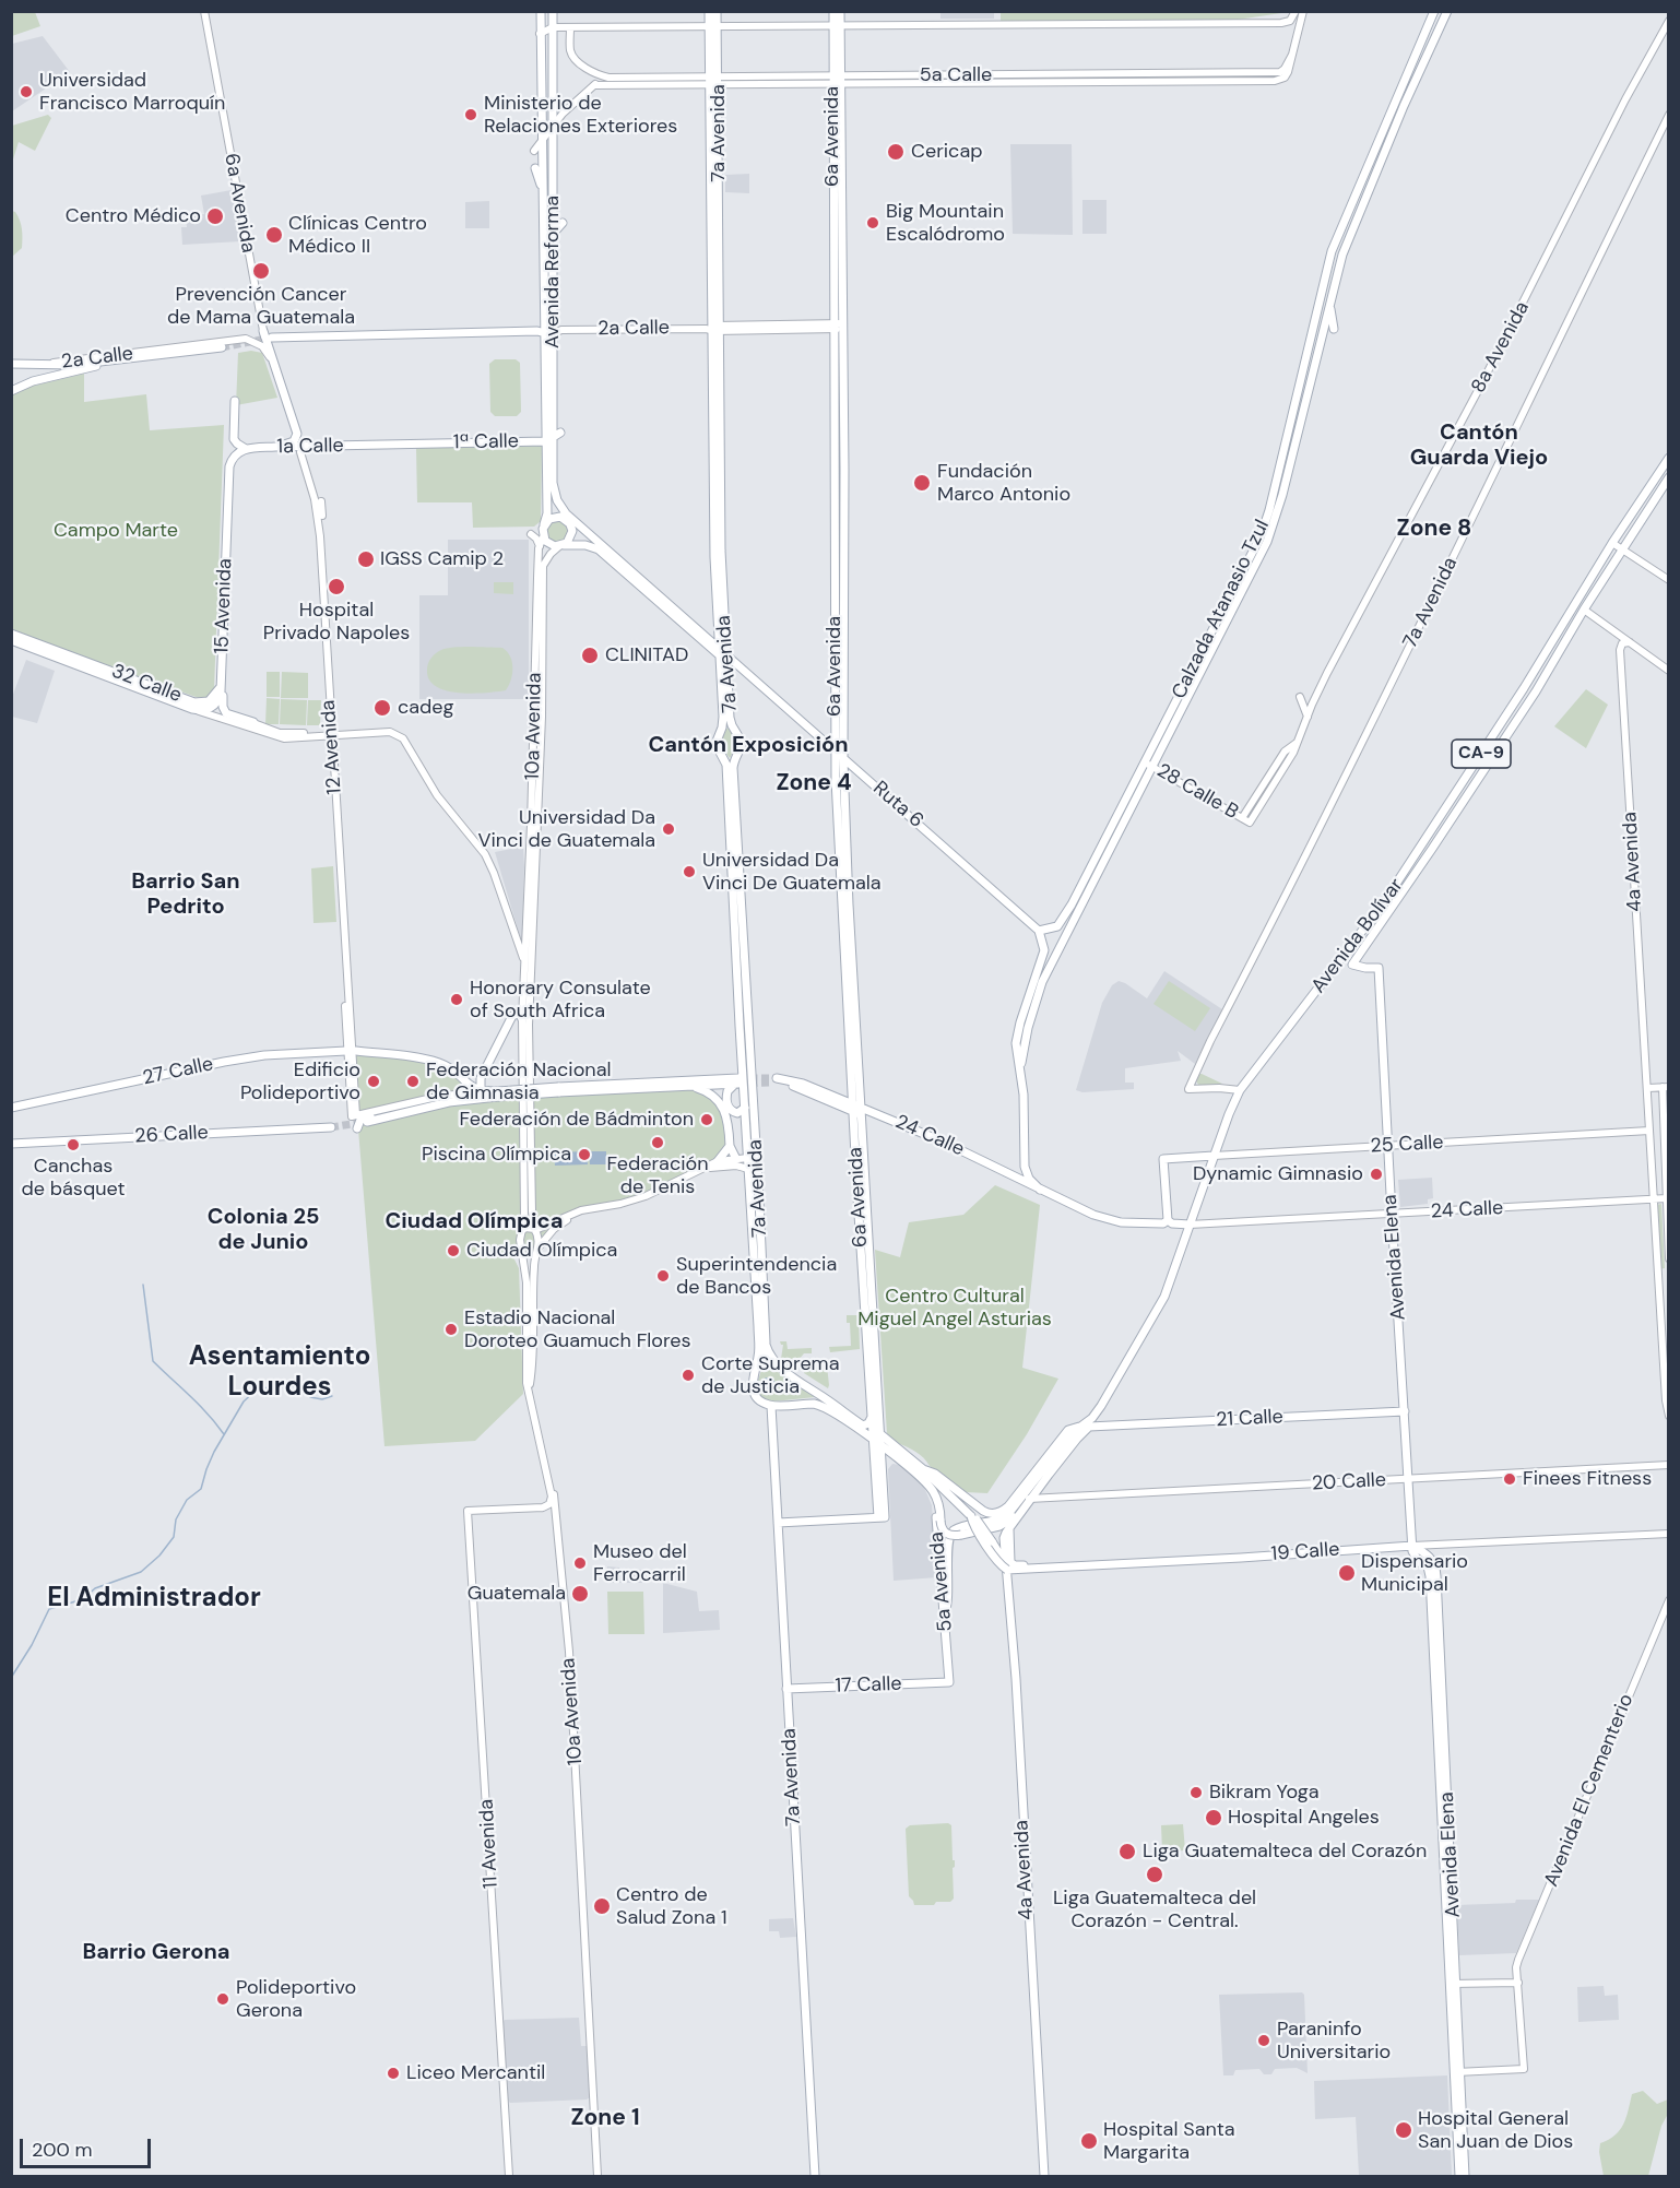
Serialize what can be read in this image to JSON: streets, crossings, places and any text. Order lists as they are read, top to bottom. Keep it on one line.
{"streets":{"main road":["5a Calle","7a Avenida","6a Avenida","Avenida Reforma","2a Calle","8a Avenida","1ª Calle","1a Calle","15 Avenida","Calzada Atanasio Tzul","32 Calle","10a Avenida","12 Avenida","CA-9","28 Calle B","Ruta 6","4a Avenida","Avenida Bolívar","27 Calle","26 Calle","24 Calle","25 Calle","Avenida Elena","21 Calle","20 Calle","19 Calle","5a Avenida","17 Calle","Avenida El Cementerio","11 Avenida"]},"crossings":[["5a Calle","7a Avenida"],["5a Calle","6a Avenida"],["5a Calle","Avenida Reforma"],["7a Avenida","2a Calle"],["7a Avenida","Ruta 6"],["7a Avenida","Avenida Bolívar"],["7a Avenida","17 Calle"],["6a Avenida","2a Calle"],["6a Avenida","Ruta 6"],["6a Avenida","24 Calle"],["Avenida Reforma","2a Calle"],["Avenida Reforma","1ª Calle"],["Avenida Reforma","10a Avenida"],["Avenida Reforma","Ruta 6"],["8a Avenida","28 Calle B"],["1ª Calle","1a Calle"],["1a Calle","15 Avenida"],["15 Avenida","32 Calle"],["Calzada Atanasio Tzul","28 Calle B"],["Calzada Atanasio Tzul","Ruta 6"],["Calzada Atanasio Tzul","24 Calle"],["32 Calle","10a Avenida"],["32 Calle","12 Avenida"],["10a Avenida","Ruta 6"],["Avenida Bolívar","24 Calle"],["Avenida Bolívar","25 Calle"],["Avenida Bolívar","Avenida Elena"],["24 Calle","25 Calle"],["24 Calle","Avenida Elena"],["25 Calle","Avenida Elena"],["Avenida Elena","21 Calle"],["Avenida Elena","20 Calle"],["Avenida Elena","19 Calle"],["21 Calle","20 Calle"],["5a Avenida","17 Calle"]],"districts":["Cantón Guarda Viejo","Zone 8","Cantón Exposición","Zone 4","Barrio San Pedrito","Colonia 25 de Junio","Ciudad Olímpica","Asentamiento Lourdes","El Administrador","Barrio Gerona","Zone 1"],"parks":["Campo Marte","Centro Cultural Miguel Angel Asturias"],"places":["Universidad Francisco Marroquín","Ministerio de Relaciones Exteriores","Cericap","Centro Médico","Big Mountain Escalódromo","Clínicas Centro Médico II","Prevención Cancer de Mama Guatemala","Fundación Marco Antonio","IGSS Camip 2","Hospital Privado Napoles","CLINITAD","cadeg","Universidad Da Vinci de Guatemala","Universidad Da Vinci De Guatemala","Honorary Consulate of South Africa","Edificio Polideportivo","Federación Nacional de Gimnasia","Federación de Bádminton","Federación de Tenis","Canchas de básquet","Piscina Olímpica","Dynamic Gimnasio","Ciudad Olímpica","Superintendencia de Bancos","Estadio Nacional Doroteo Guamuch Flores","Corte Suprema de Justicia","Finees Fitness","Museo del Ferrocarril","Dispensario Municipal","Guatemala","Bikram Yoga","Hospital Angeles","Liga Guatemalteca del Corazón","Liga Guatemalteca del Corazón - Central.","Centro de Salud Zona 1","Polideportivo Gerona","Paraninfo Universitario","Liceo Mercantil","Hospital General San Juan de Dios","Hospital Santa Margarita"],"scale_bar":"200 m"}
